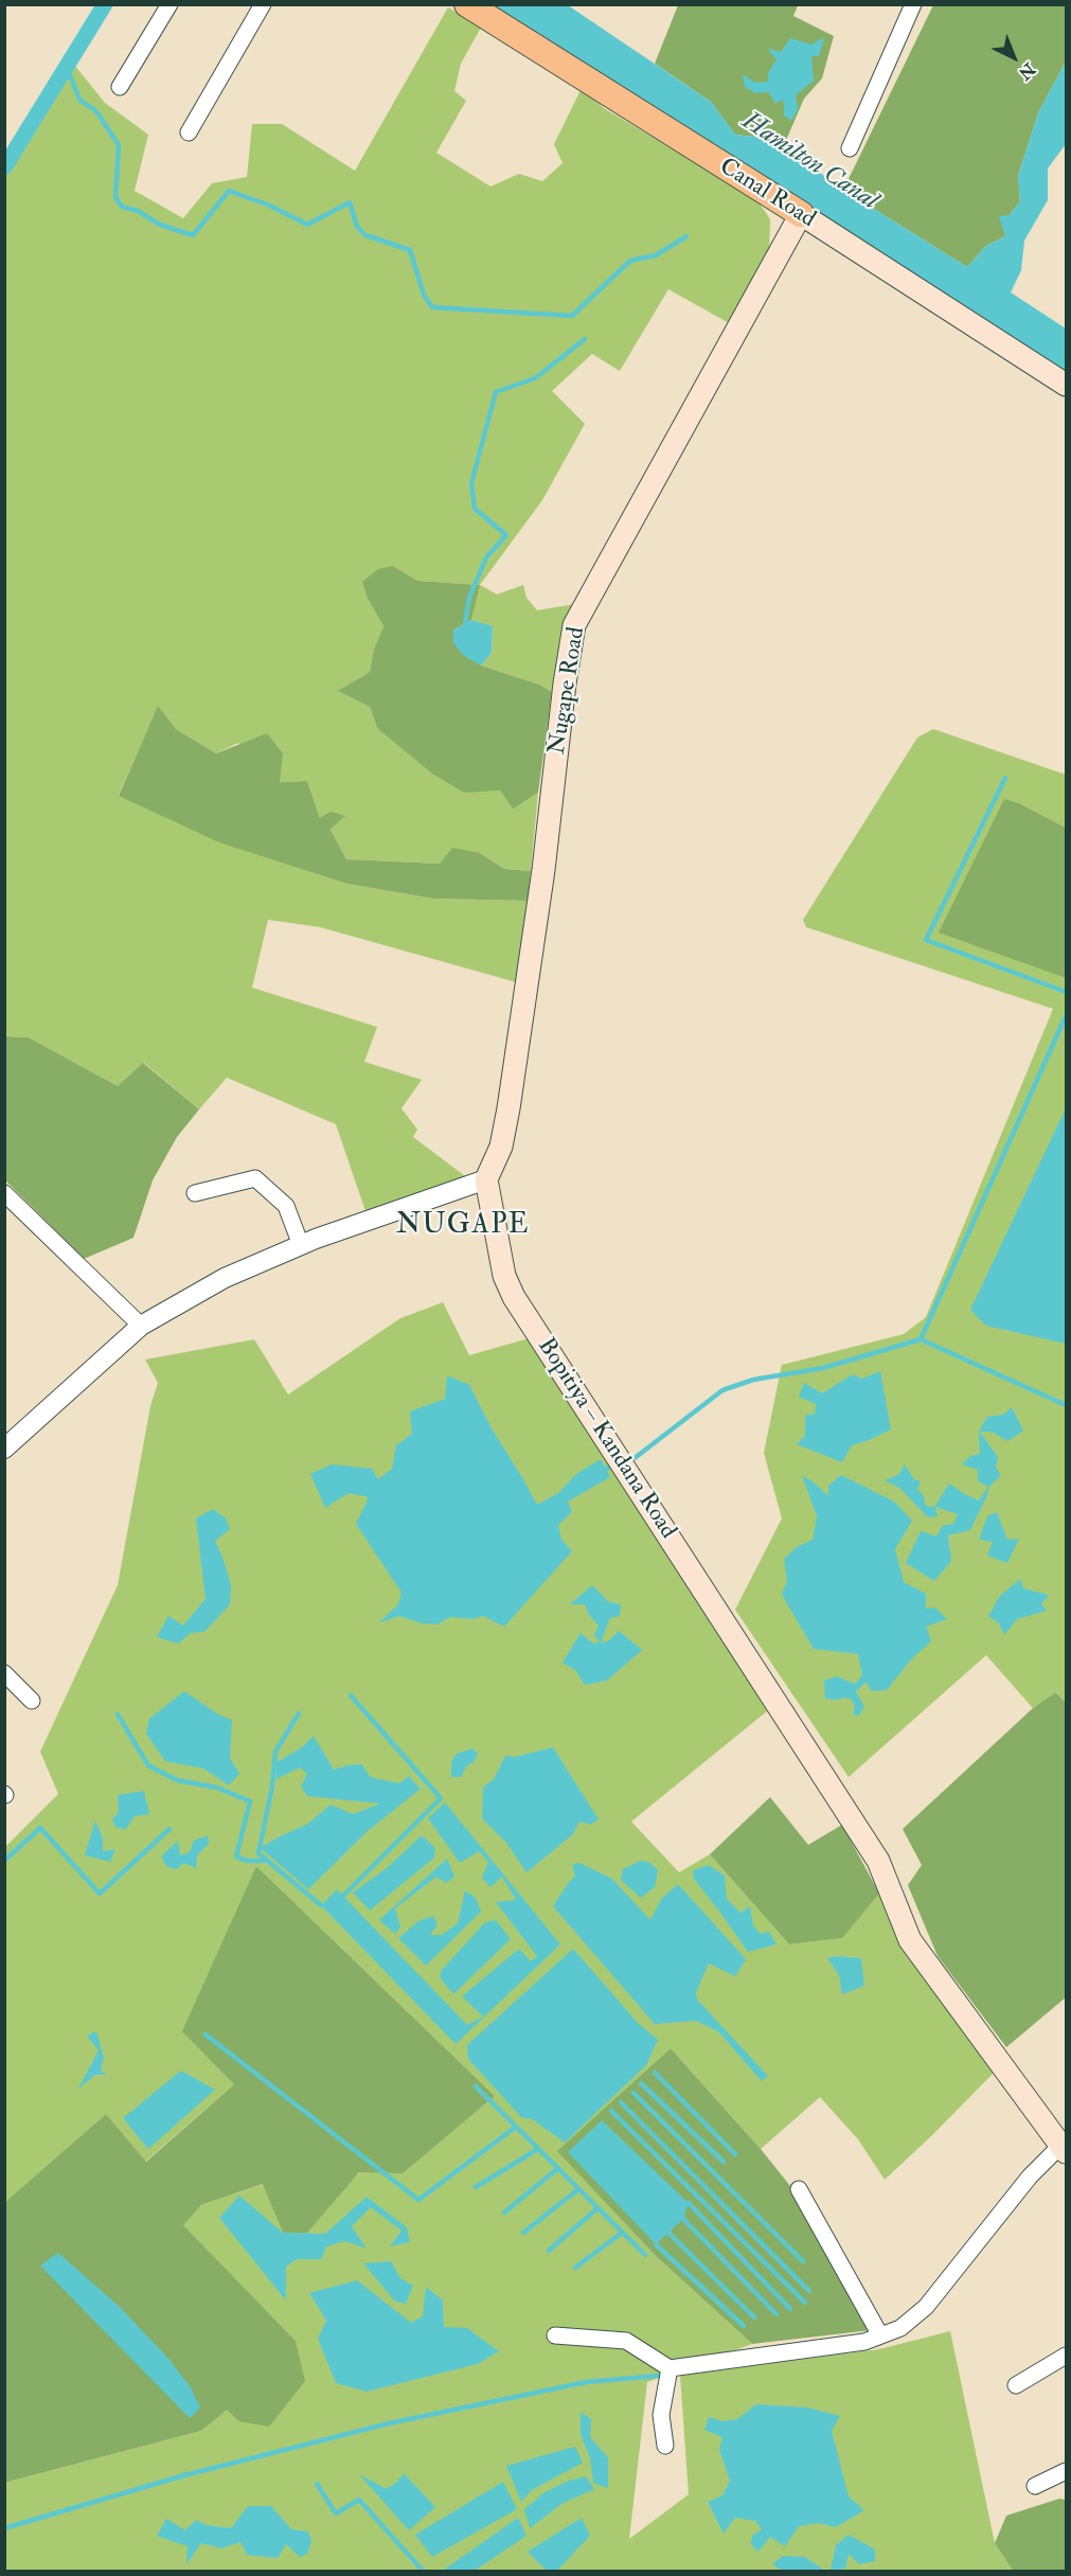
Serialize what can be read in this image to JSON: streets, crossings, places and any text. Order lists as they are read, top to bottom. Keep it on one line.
{"streets":{"main road":["Canal Road","Nugape Road","Bopitiya – Kandana Road"]},"crossings":[["Canal Road","Nugape Road"],["Nugape Road","Bopitiya – Kandana Road"]],"districts":["NUGAPE"],"water":["Hamilton Canal"],"north":"bottom right"}
